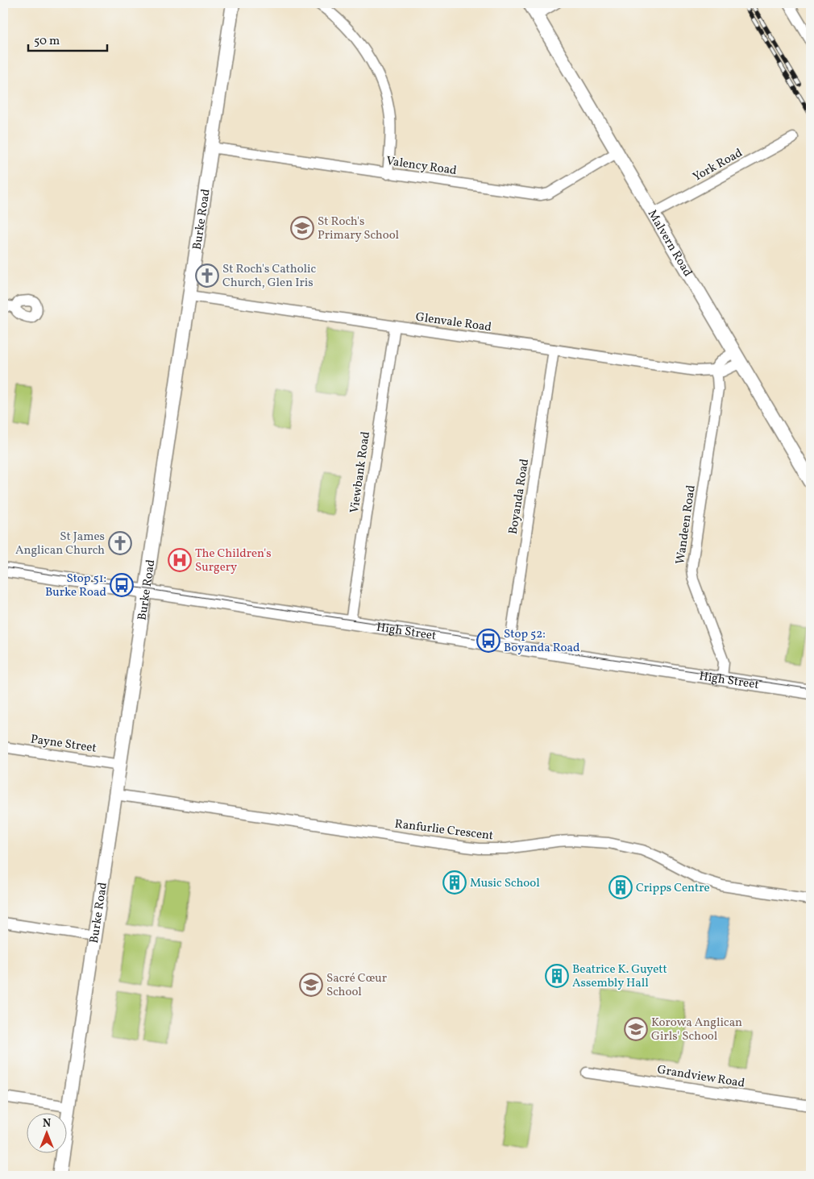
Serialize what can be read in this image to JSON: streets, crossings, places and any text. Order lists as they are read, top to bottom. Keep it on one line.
{"streets":{"main road":["Burke Road","Malvern Road","High Street"],"street":["York Road","Valency Road","Glenvale Road","Viewbank Road","Boyanda Road","Wandeen Road","Payne Street","Ranfurlie Crescent","Grandview Road"]},"crossings":[["York Road","Malvern Road"],["Valency Road","Burke Road"],["Valency Road","Malvern Road"],["Burke Road","Glenvale Road"],["Burke Road","High Street"],["Burke Road","Payne Street"],["Burke Road","Ranfurlie Crescent"],["Glenvale Road","Viewbank Road"],["Glenvale Road","Boyanda Road"],["Glenvale Road","Wandeen Road"],["Viewbank Road","High Street"],["Boyanda Road","High Street"],["Wandeen Road","High Street"]],"places":{"school or university":["St Roch's Primary School","Sacré Cœur School","Korowa Anglican Girls' School"],"church":["St Roch's Catholic Church, Glen Iris","St James Anglican Church"],"hospital":["The Children's Surgery"],"bus stop":["Stop 51: Burke Road","Stop 52: Boyanda Road"],"building":["Music School","Cripps Centre","Beatrice K. Guyett Assembly Hall"]},"scale_bar":"50 m","north":"top"}
